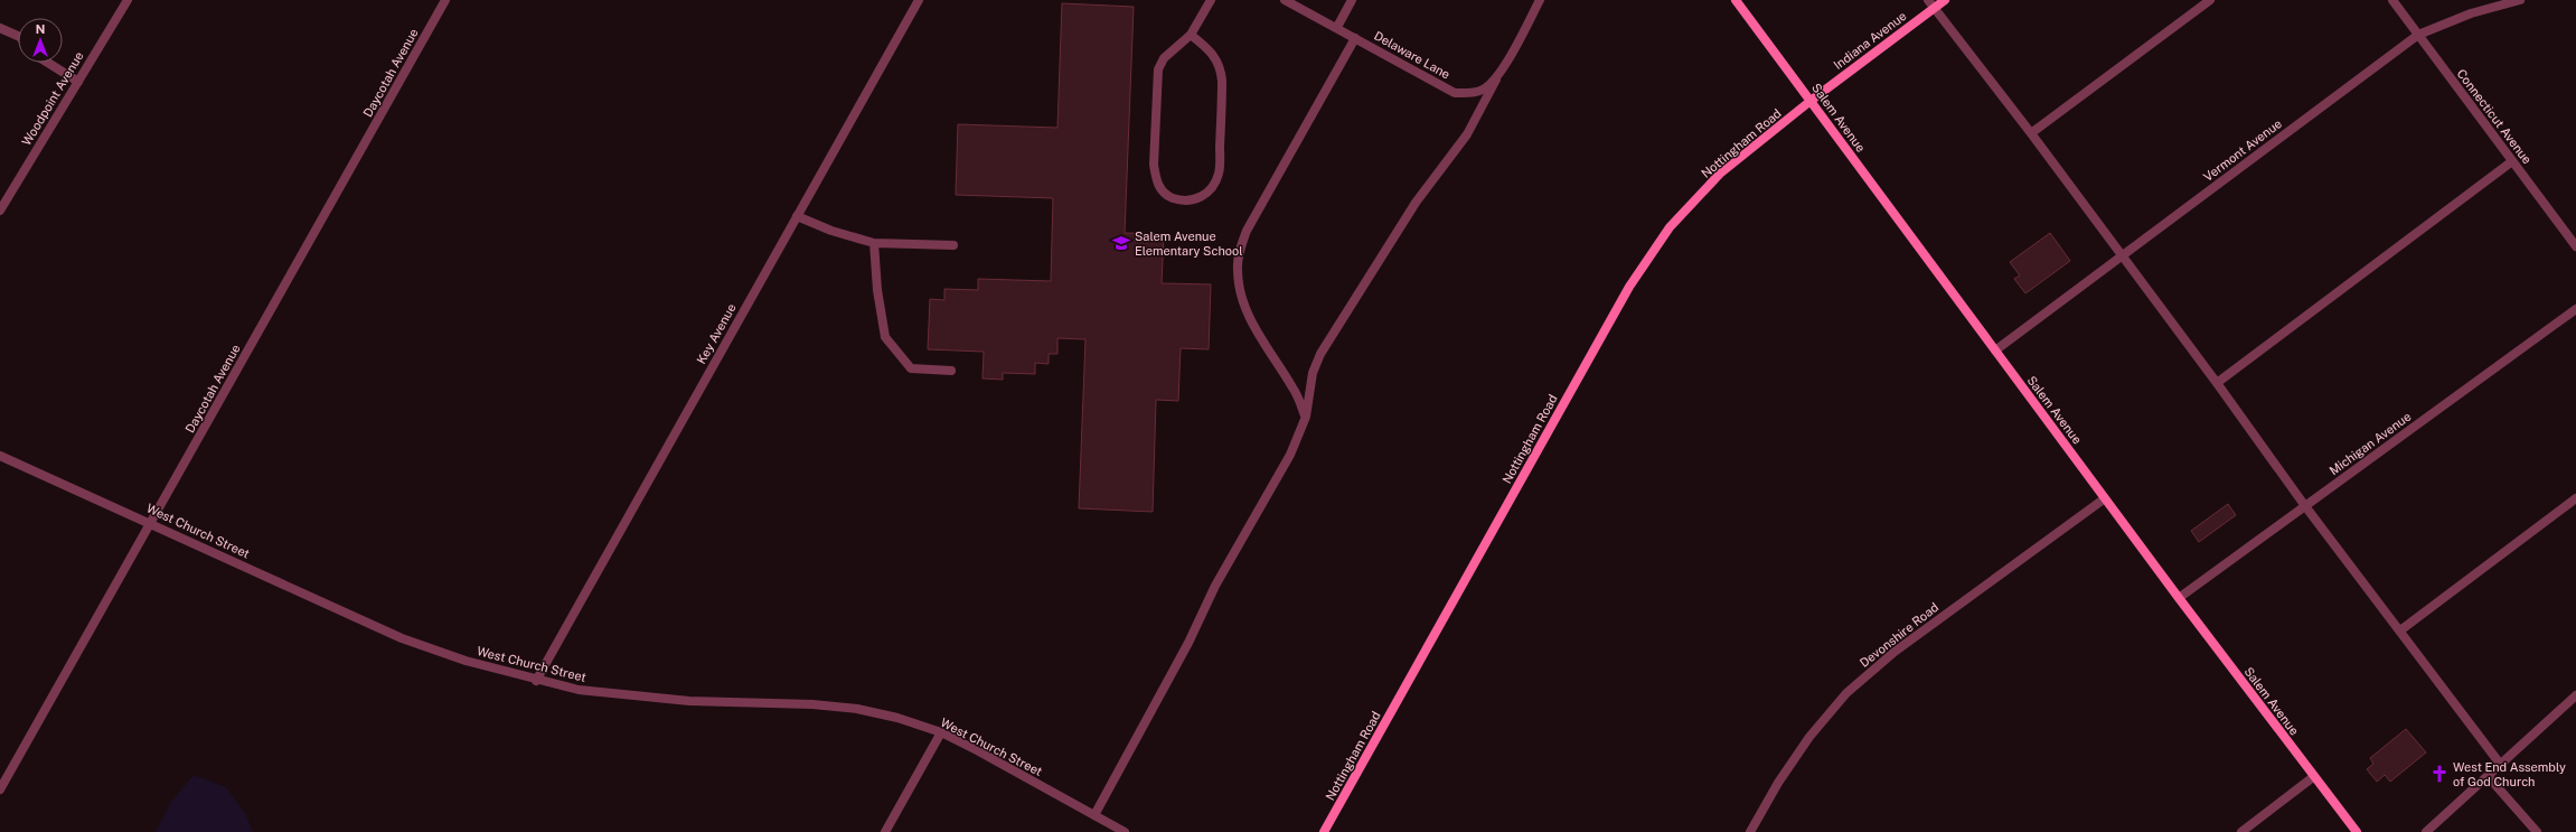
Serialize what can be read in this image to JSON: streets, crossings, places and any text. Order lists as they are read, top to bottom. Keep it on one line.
{"streets":{"main road":["Indiana Avenue","Salem Avenue","Nottingham Road"],"street":["Delaware Lane","Daycotah Avenue","Woodpoint Avenue","Connecticut Avenue","Vermont Avenue","Key Avenue","Michigan Avenue","West Church Street","Devonshire Road"]},"crossings":[["Indiana Avenue","Salem Avenue"],["Indiana Avenue","Nottingham Road"],["Daycotah Avenue","West Church Street"],["Connecticut Avenue","Vermont Avenue"],["Salem Avenue","Nottingham Road"],["Salem Avenue","Vermont Avenue"],["Salem Avenue","Michigan Avenue"],["Salem Avenue","Devonshire Road"],["Key Avenue","West Church Street"]],"places":{"school or university":["Salem Avenue Elementary School"],"church":["West End Assembly of God Church"]},"north":"top"}
